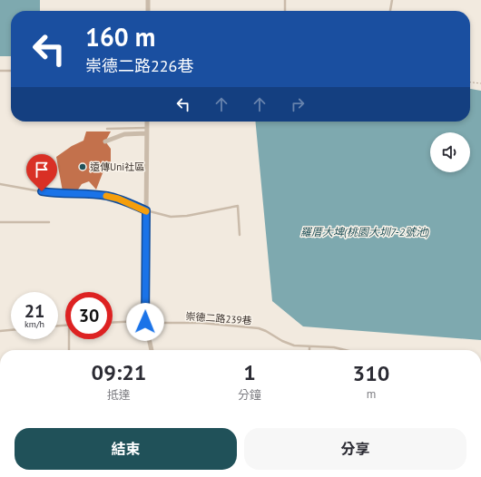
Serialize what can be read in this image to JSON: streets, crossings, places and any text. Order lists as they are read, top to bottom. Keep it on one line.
{"streets":{"lane":["崇德二路239巷"]},"water":["羅厝大埤(桃園大圳7-2號池)"],"places":["遠傳Uni社區"],"page":{"turn":["160 m","崇德二路226巷"],"speed":"21 km/h","limit":"30","eta":["09:21","抵達","1","分鐘","310","m"],"buttons":["結束","分享"]}}
